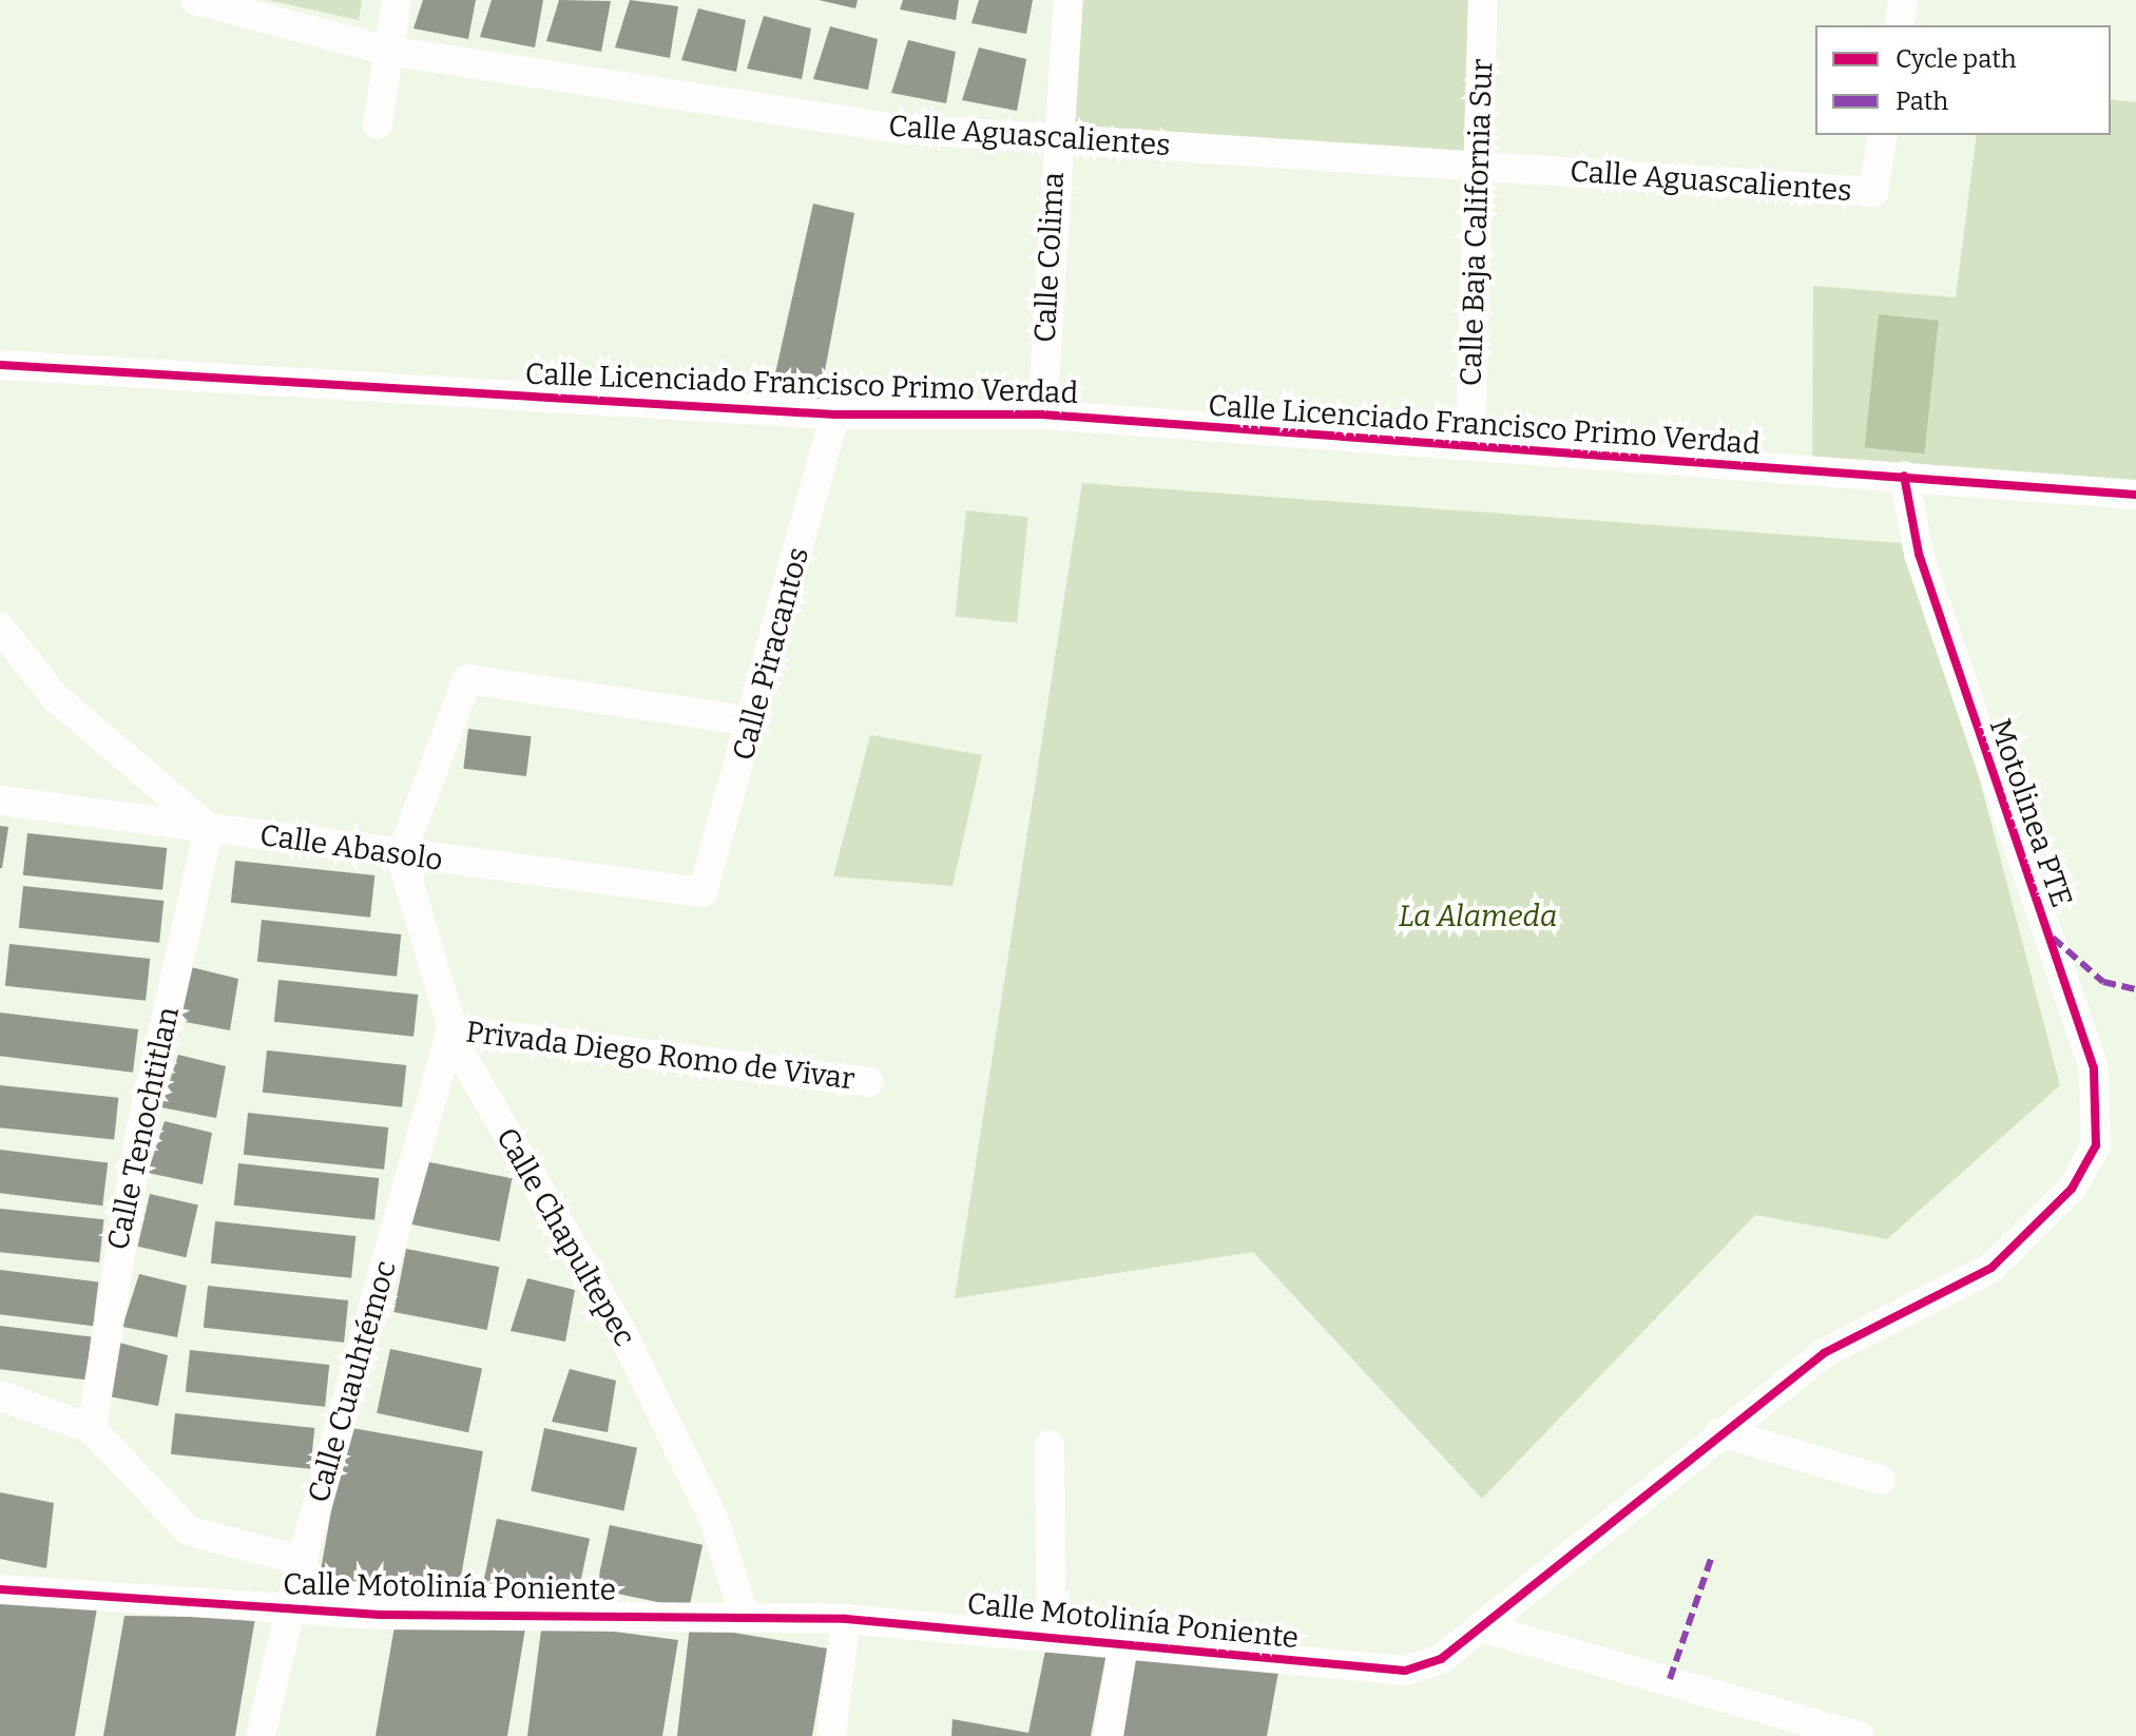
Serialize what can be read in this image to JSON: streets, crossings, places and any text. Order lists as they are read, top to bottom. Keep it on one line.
{"streets":{"street":["Calle Aguascalientes","Calle Baja California Sur","Calle Colima","Calle Licenciado Francisco Primo Verdad","Calle Piracantos","Motolinea PTE","Calle Abasolo","Privada Diego Romo de Vivar","Calle Tenochtitlan","Calle Chapultepec","Calle Cuauhtémoc","Calle Motolinía Poniente"]},"crossings":[["Calle Aguascalientes","Calle Baja California Sur"],["Calle Aguascalientes","Calle Colima"],["Calle Baja California Sur","Calle Licenciado Francisco Primo Verdad"],["Calle Colima","Calle Licenciado Francisco Primo Verdad"],["Calle Licenciado Francisco Primo Verdad","Calle Piracantos"],["Calle Licenciado Francisco Primo Verdad","Motolinea PTE"],["Calle Piracantos","Calle Abasolo"],["Motolinea PTE","Calle Motolinía Poniente"],["Calle Abasolo","Calle Tenochtitlan"],["Calle Abasolo","Calle Chapultepec"],["Privada Diego Romo de Vivar","Calle Chapultepec"],["Privada Diego Romo de Vivar","Calle Cuauhtémoc"],["Calle Chapultepec","Calle Cuauhtémoc"],["Calle Chapultepec","Calle Motolinía Poniente"],["Calle Cuauhtémoc","Calle Motolinía Poniente"]],"parks":["La Alameda"],"legend":["Cycle path","Path"]}
